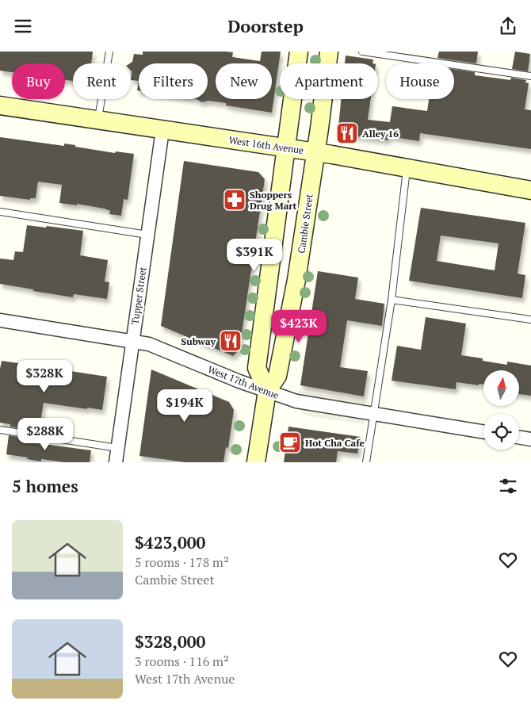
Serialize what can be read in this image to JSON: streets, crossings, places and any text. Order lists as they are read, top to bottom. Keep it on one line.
{"streets":{"main road":["West 16th Avenue","Cambie Street"],"street":["Tupper Street","West 17th Avenue"]},"crossings":[["West 16th Avenue","Cambie Street"],["West 16th Avenue","Tupper Street"],["Cambie Street","West 17th Avenue"],["Tupper Street","West 17th Avenue"]],"places":{"restaurant":["Alley 16","Subway"],"pharmacy":["Shoppers Drug Mart"],"cafe":["Hot Cha Cafe"]},"north":"top","page":{"header":"Doorstep","chip":["Buy","Rent","Filters","New","Apartment","House"],"price":["$391K","$423K","$328K","$194K","$288K"],"heading":"5 homes","list":[{"name":"$423,000","note":"5 rooms · 178 m² · Cambie Street"},{"name":"$328,000","note":"3 rooms · 116 m² · West 17th Avenue"}]}}
